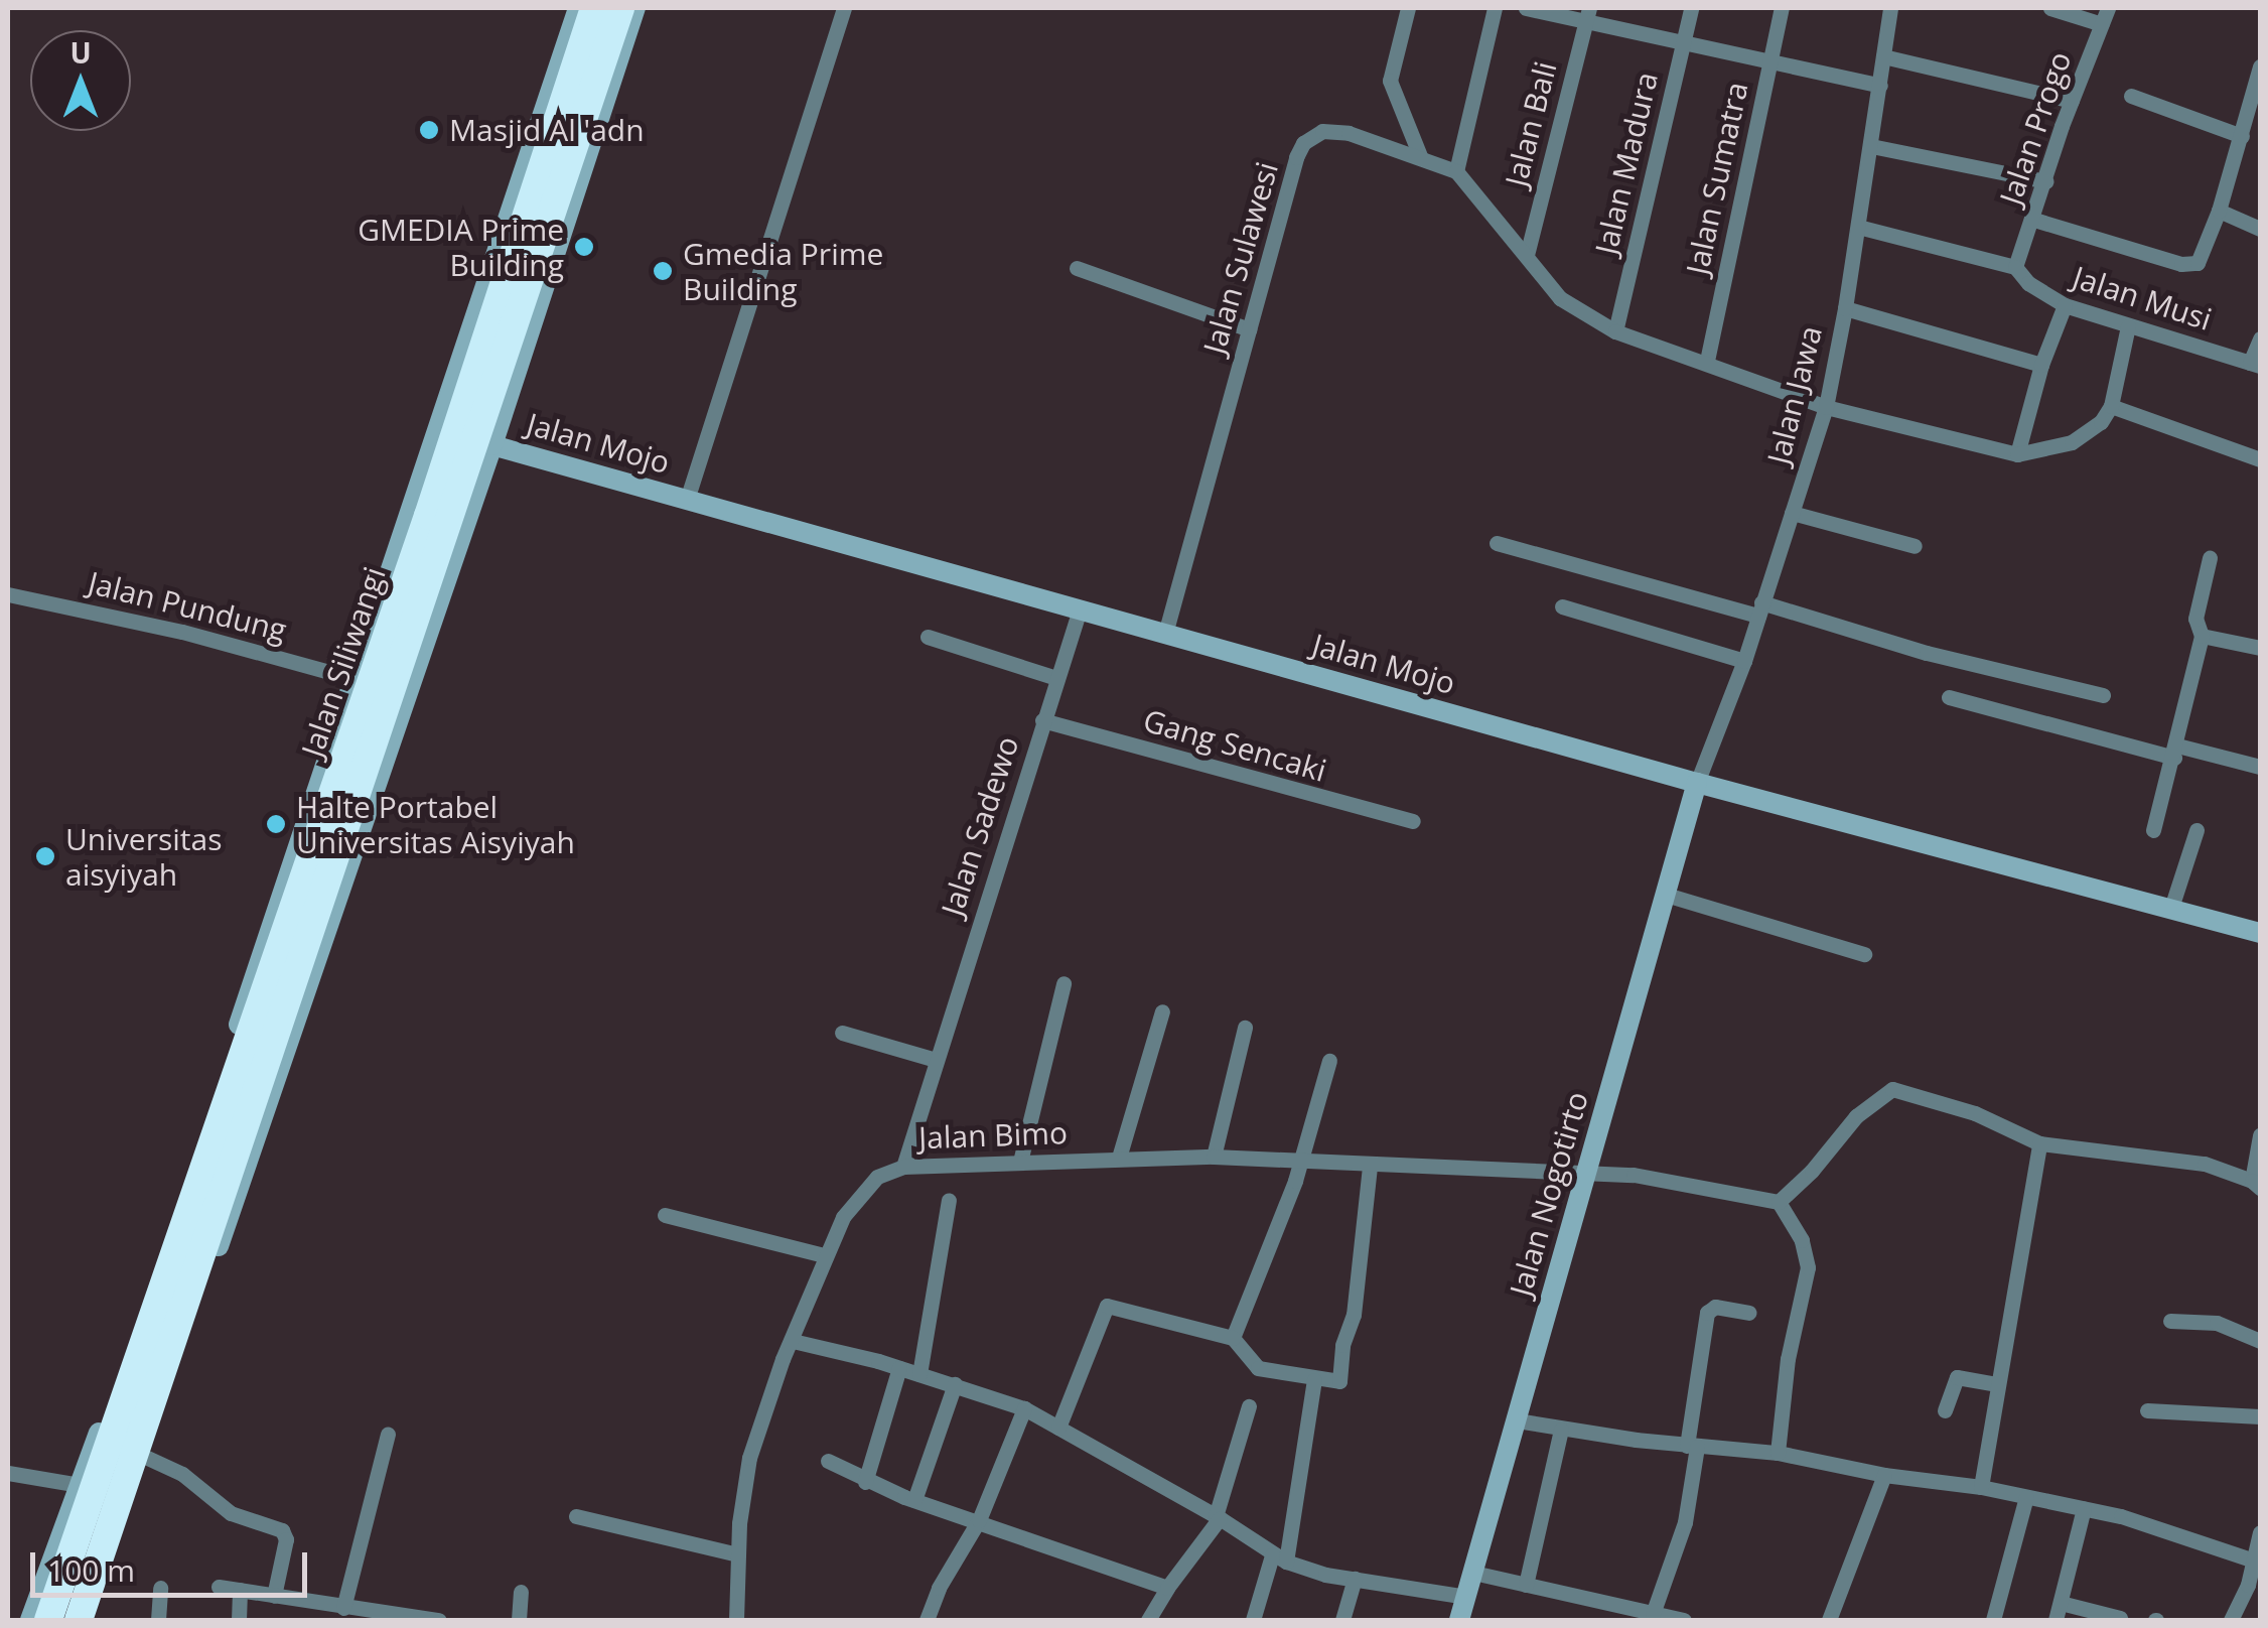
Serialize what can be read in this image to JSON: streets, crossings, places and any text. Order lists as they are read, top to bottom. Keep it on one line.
{"streets":{"highway":["Jalan Siliwangi"],"street":["Jalan Bali","Jalan Progo","Jalan Madura","Jalan Sumatra","Jalan Sulawesi","Jalan Musi","Jalan Jawa","Jalan Mojo","Jalan Pundung","Gang Sencaki","Jalan Sadewo","Jalan Bimo","Jalan Nogotirto"]},"crossings":[["Jalan Bali","Jalan Sulawesi"],["Jalan Progo","Jalan Musi"],["Jalan Madura","Jalan Sulawesi"],["Jalan Sumatra","Jalan Sulawesi"],["Jalan Sulawesi","Jalan Jawa"],["Jalan Sulawesi","Jalan Mojo"],["Jalan Jawa","Jalan Mojo"],["Jalan Jawa","Jalan Nogotirto"],["Jalan Mojo","Jalan Sadewo"],["Jalan Mojo","Jalan Nogotirto"],["Gang Sencaki","Jalan Sadewo"],["Jalan Sadewo","Jalan Bimo"],["Jalan Bimo","Jalan Nogotirto"]],"places":["Masjid Al 'adn","GMEDIA Prime Building","Gmedia Prime Building","Halte Portabel Universitas Aisyiyah","Universitas aisyiyah"],"scale_bar":"100 m","north":"top"}
